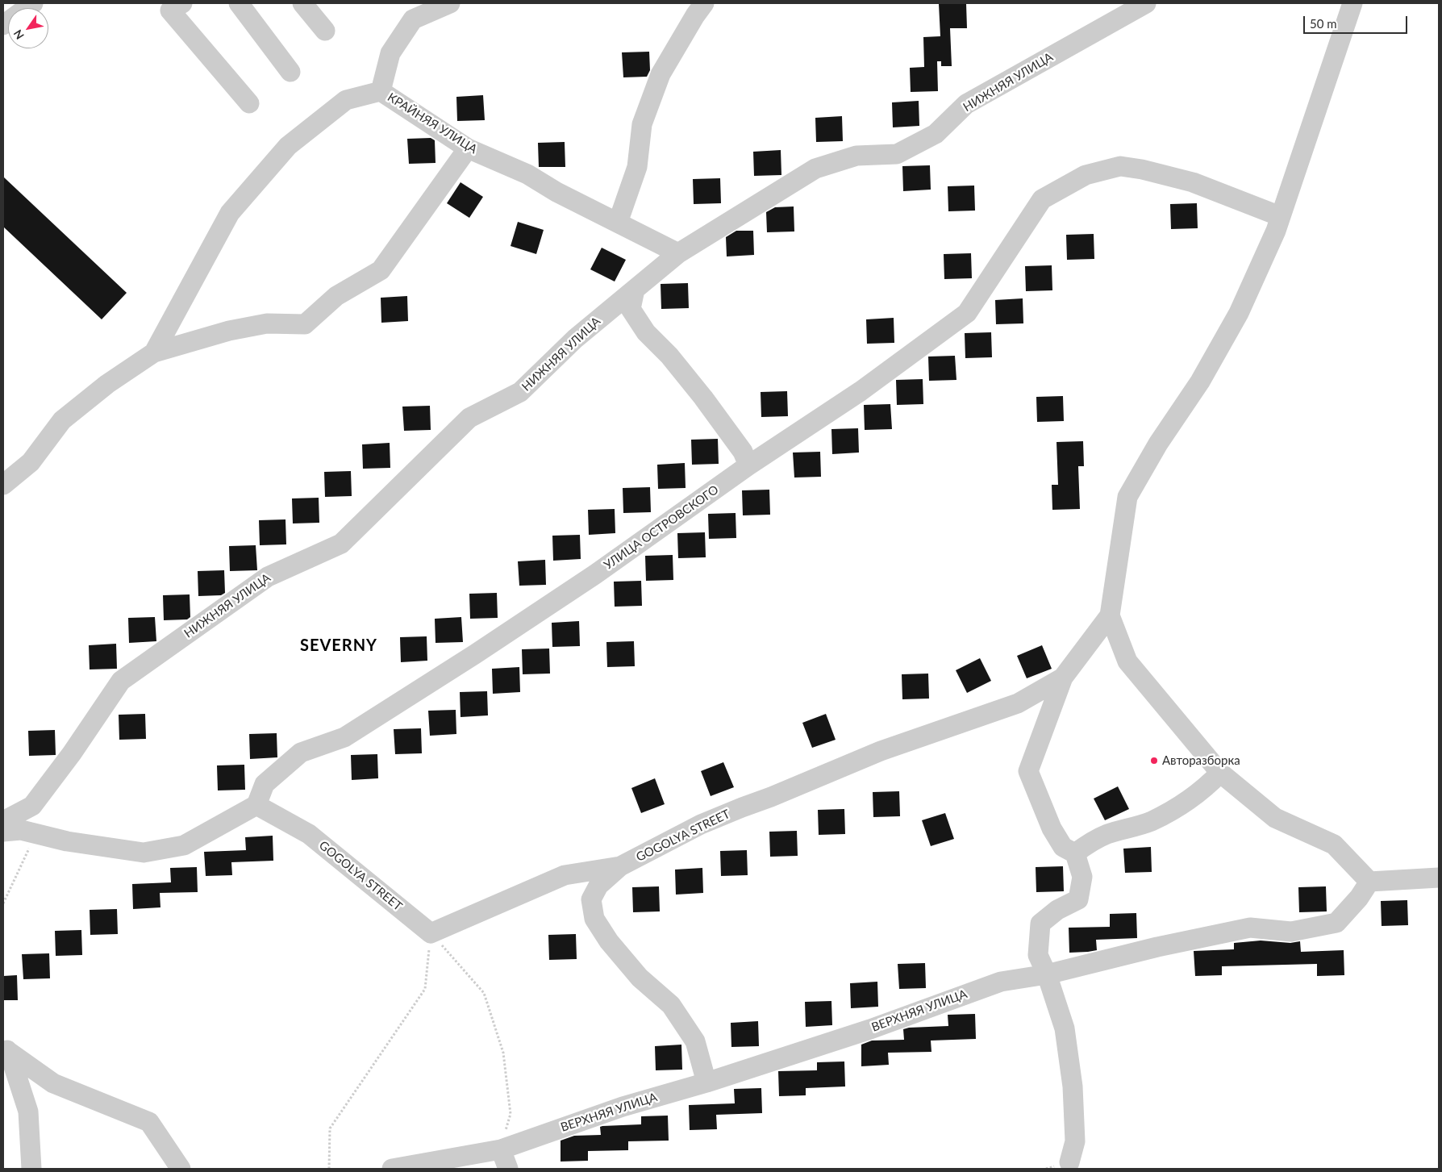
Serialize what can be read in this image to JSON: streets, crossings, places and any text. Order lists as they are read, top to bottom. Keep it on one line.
{"streets":{"street":["НИЖНЯЯ УЛИЦА","КРАЙНЯЯ УЛИЦА","УЛИЦА ОСТРОВСКОГО","GOGOLYA STREET","ВЕРХНЯЯ УЛИЦА"]},"crossings":[["НИЖНЯЯ УЛИЦА","КРАЙНЯЯ УЛИЦА"],["УЛИЦА ОСТРОВСКОГО","GOGOLYA STREET"]],"districts":["SEVERNY"],"places":["Авторазборка"],"scale_bar":"50 m","north":"bottom left"}
